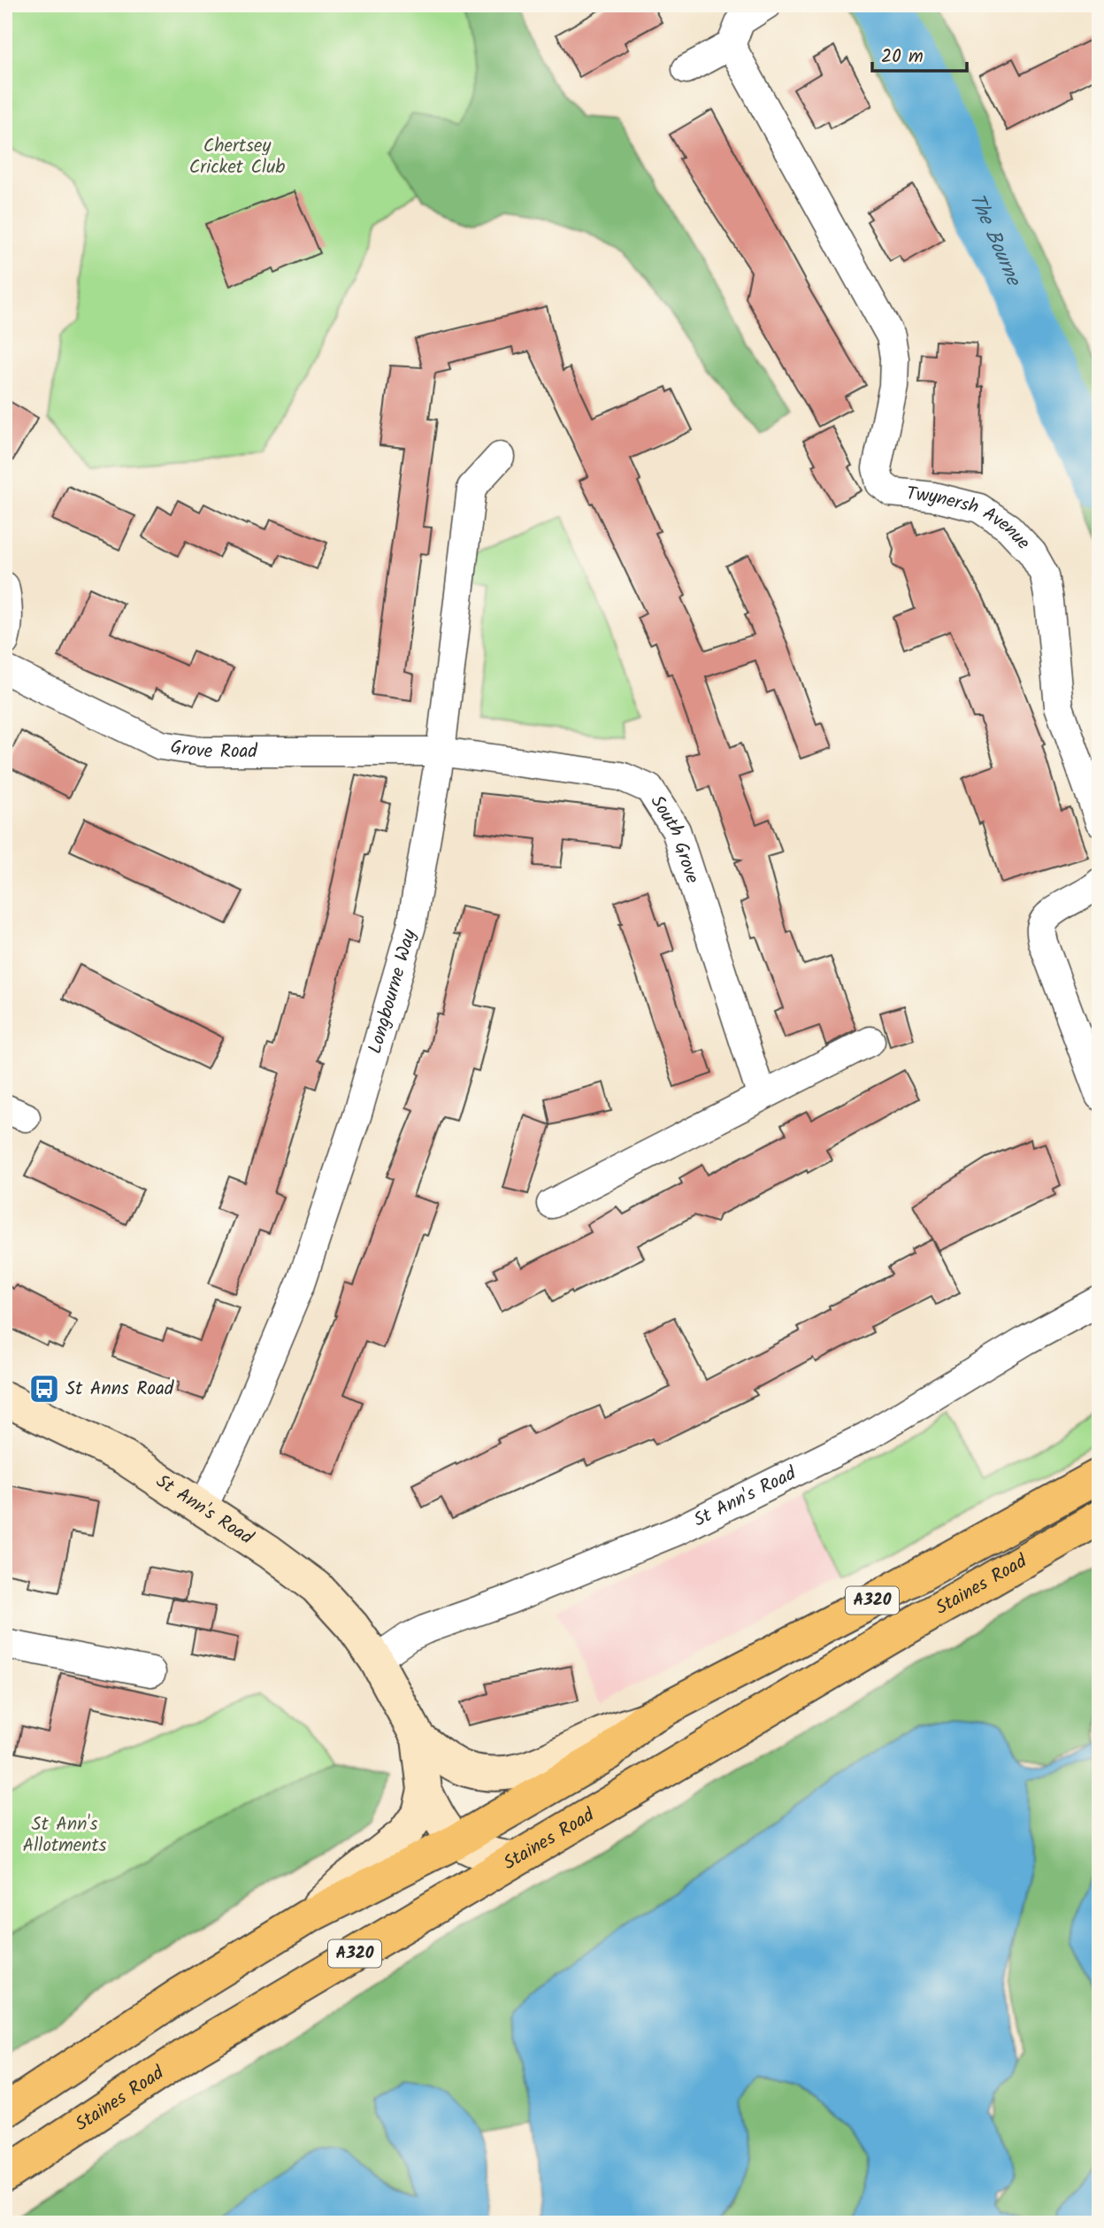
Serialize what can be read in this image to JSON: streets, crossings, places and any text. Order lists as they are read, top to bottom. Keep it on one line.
{"streets":{"main road":["St Ann's Road","Staines Road","A320"],"street":["Twynersh Avenue","Grove Road","South Grove","Longbourne Way"]},"crossings":[["Grove Road","South Grove"],["Grove Road","Longbourne Way"],["South Grove","Longbourne Way"],["Longbourne Way","St Ann's Road"],["St Ann's Road","Staines Road"]],"water":["The Bourne"],"parks":["Chertsey Cricket Club","St Ann's Allotments"],"places":{"bus stop":["St Anns Road"]},"scale_bar":"20 m"}
